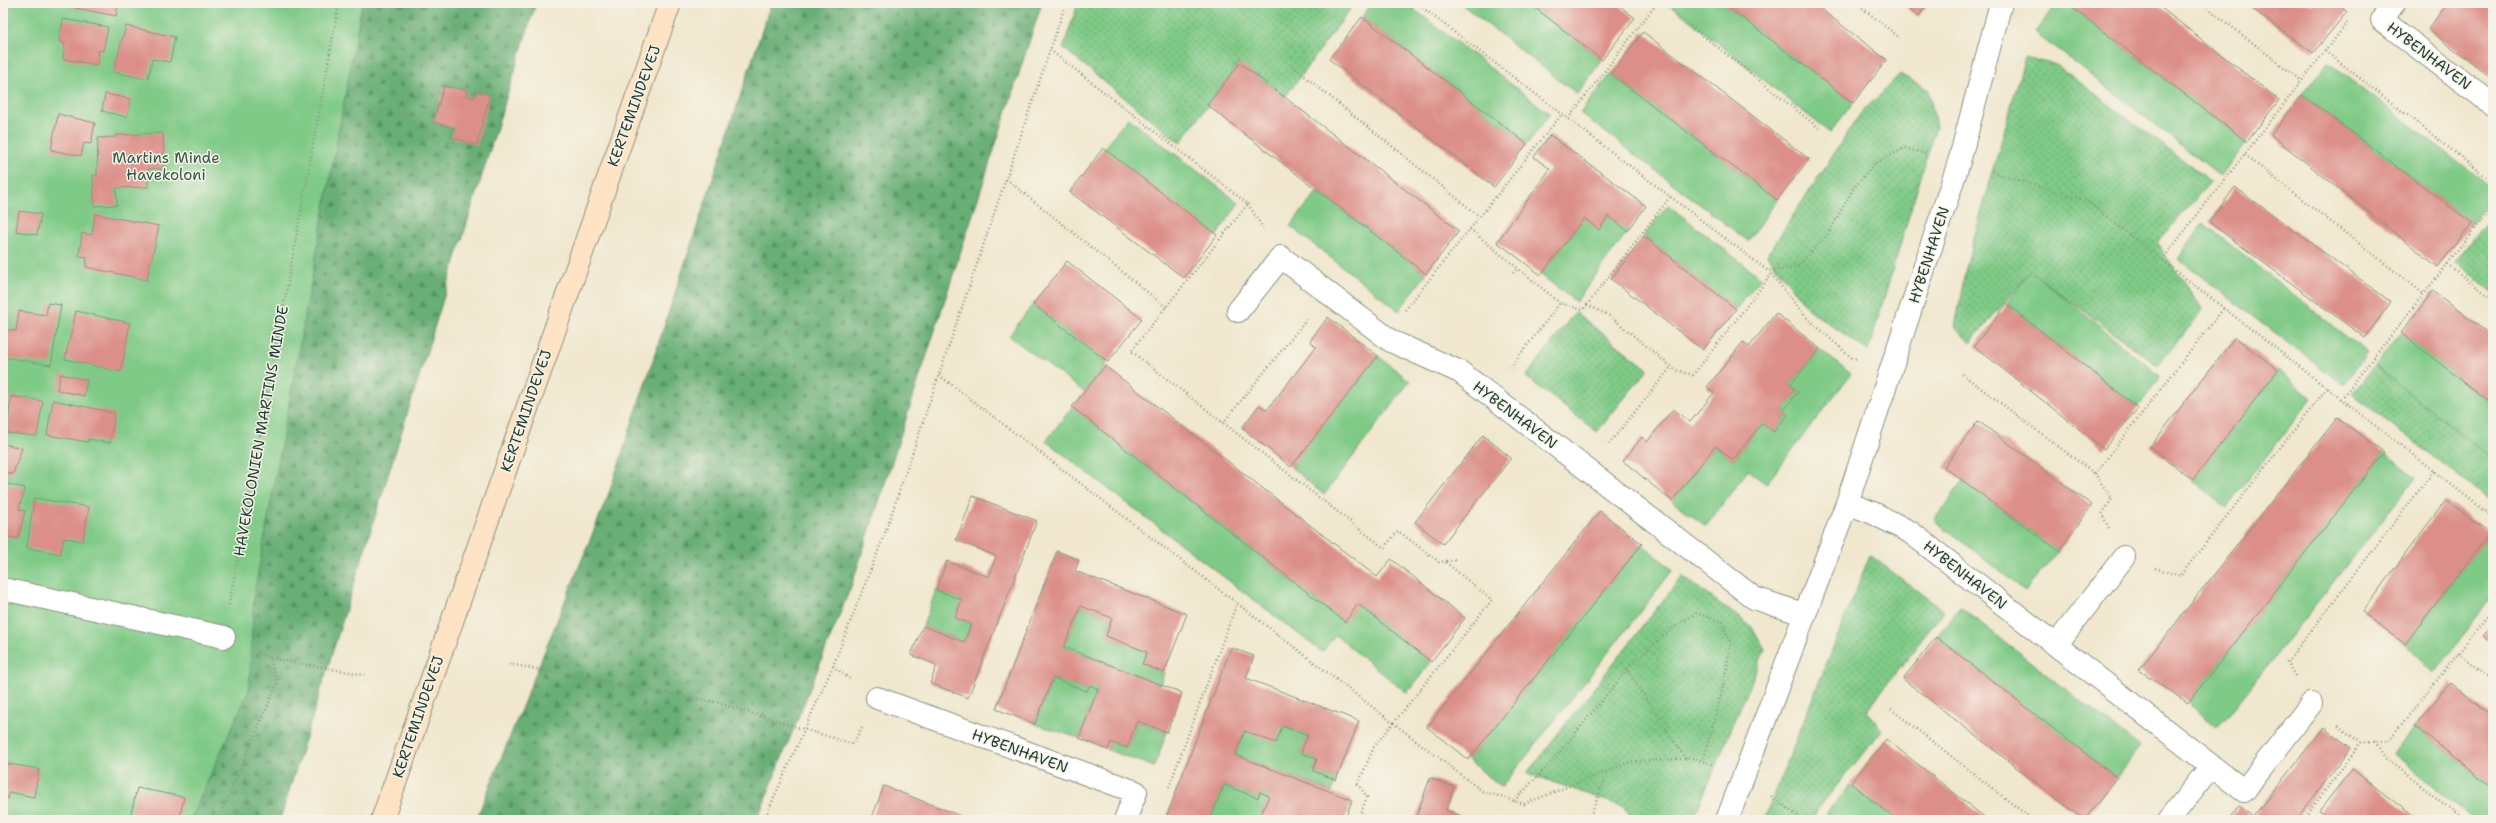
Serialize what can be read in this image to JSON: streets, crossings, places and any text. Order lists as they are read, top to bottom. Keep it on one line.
{"streets":{"main road":["KERTEMINDEVEJ"],"street":["HYBENHAVEN"],"path":["HAVEKOLONIEN MARTINS MINDE"]},"parks":["Martins Minde Havekoloni"]}
